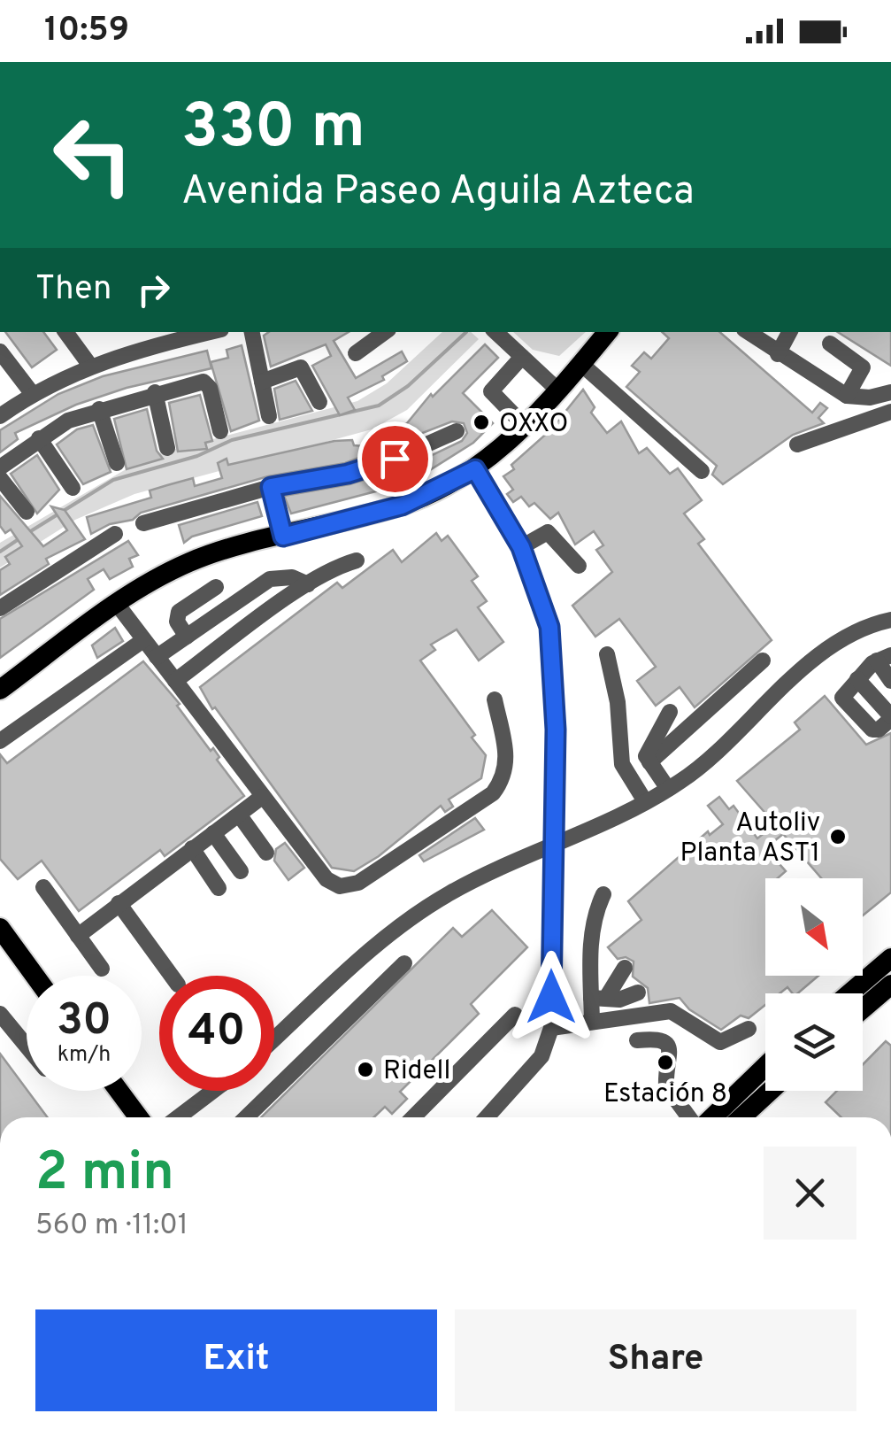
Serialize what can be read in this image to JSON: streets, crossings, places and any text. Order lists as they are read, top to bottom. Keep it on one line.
{"places":["OXXO","Autoliv Planta AST1","Estación 8","Ridell"],"north":"bottom right","page":{"status":"10:59","turn":["330 m","Avenida Paseo Aguila Azteca"],"then":"Then","speed":"30 km/h","limit":"40","heading":["2 min","560 m · 11:01"],"buttons":["Exit","Share"]}}
